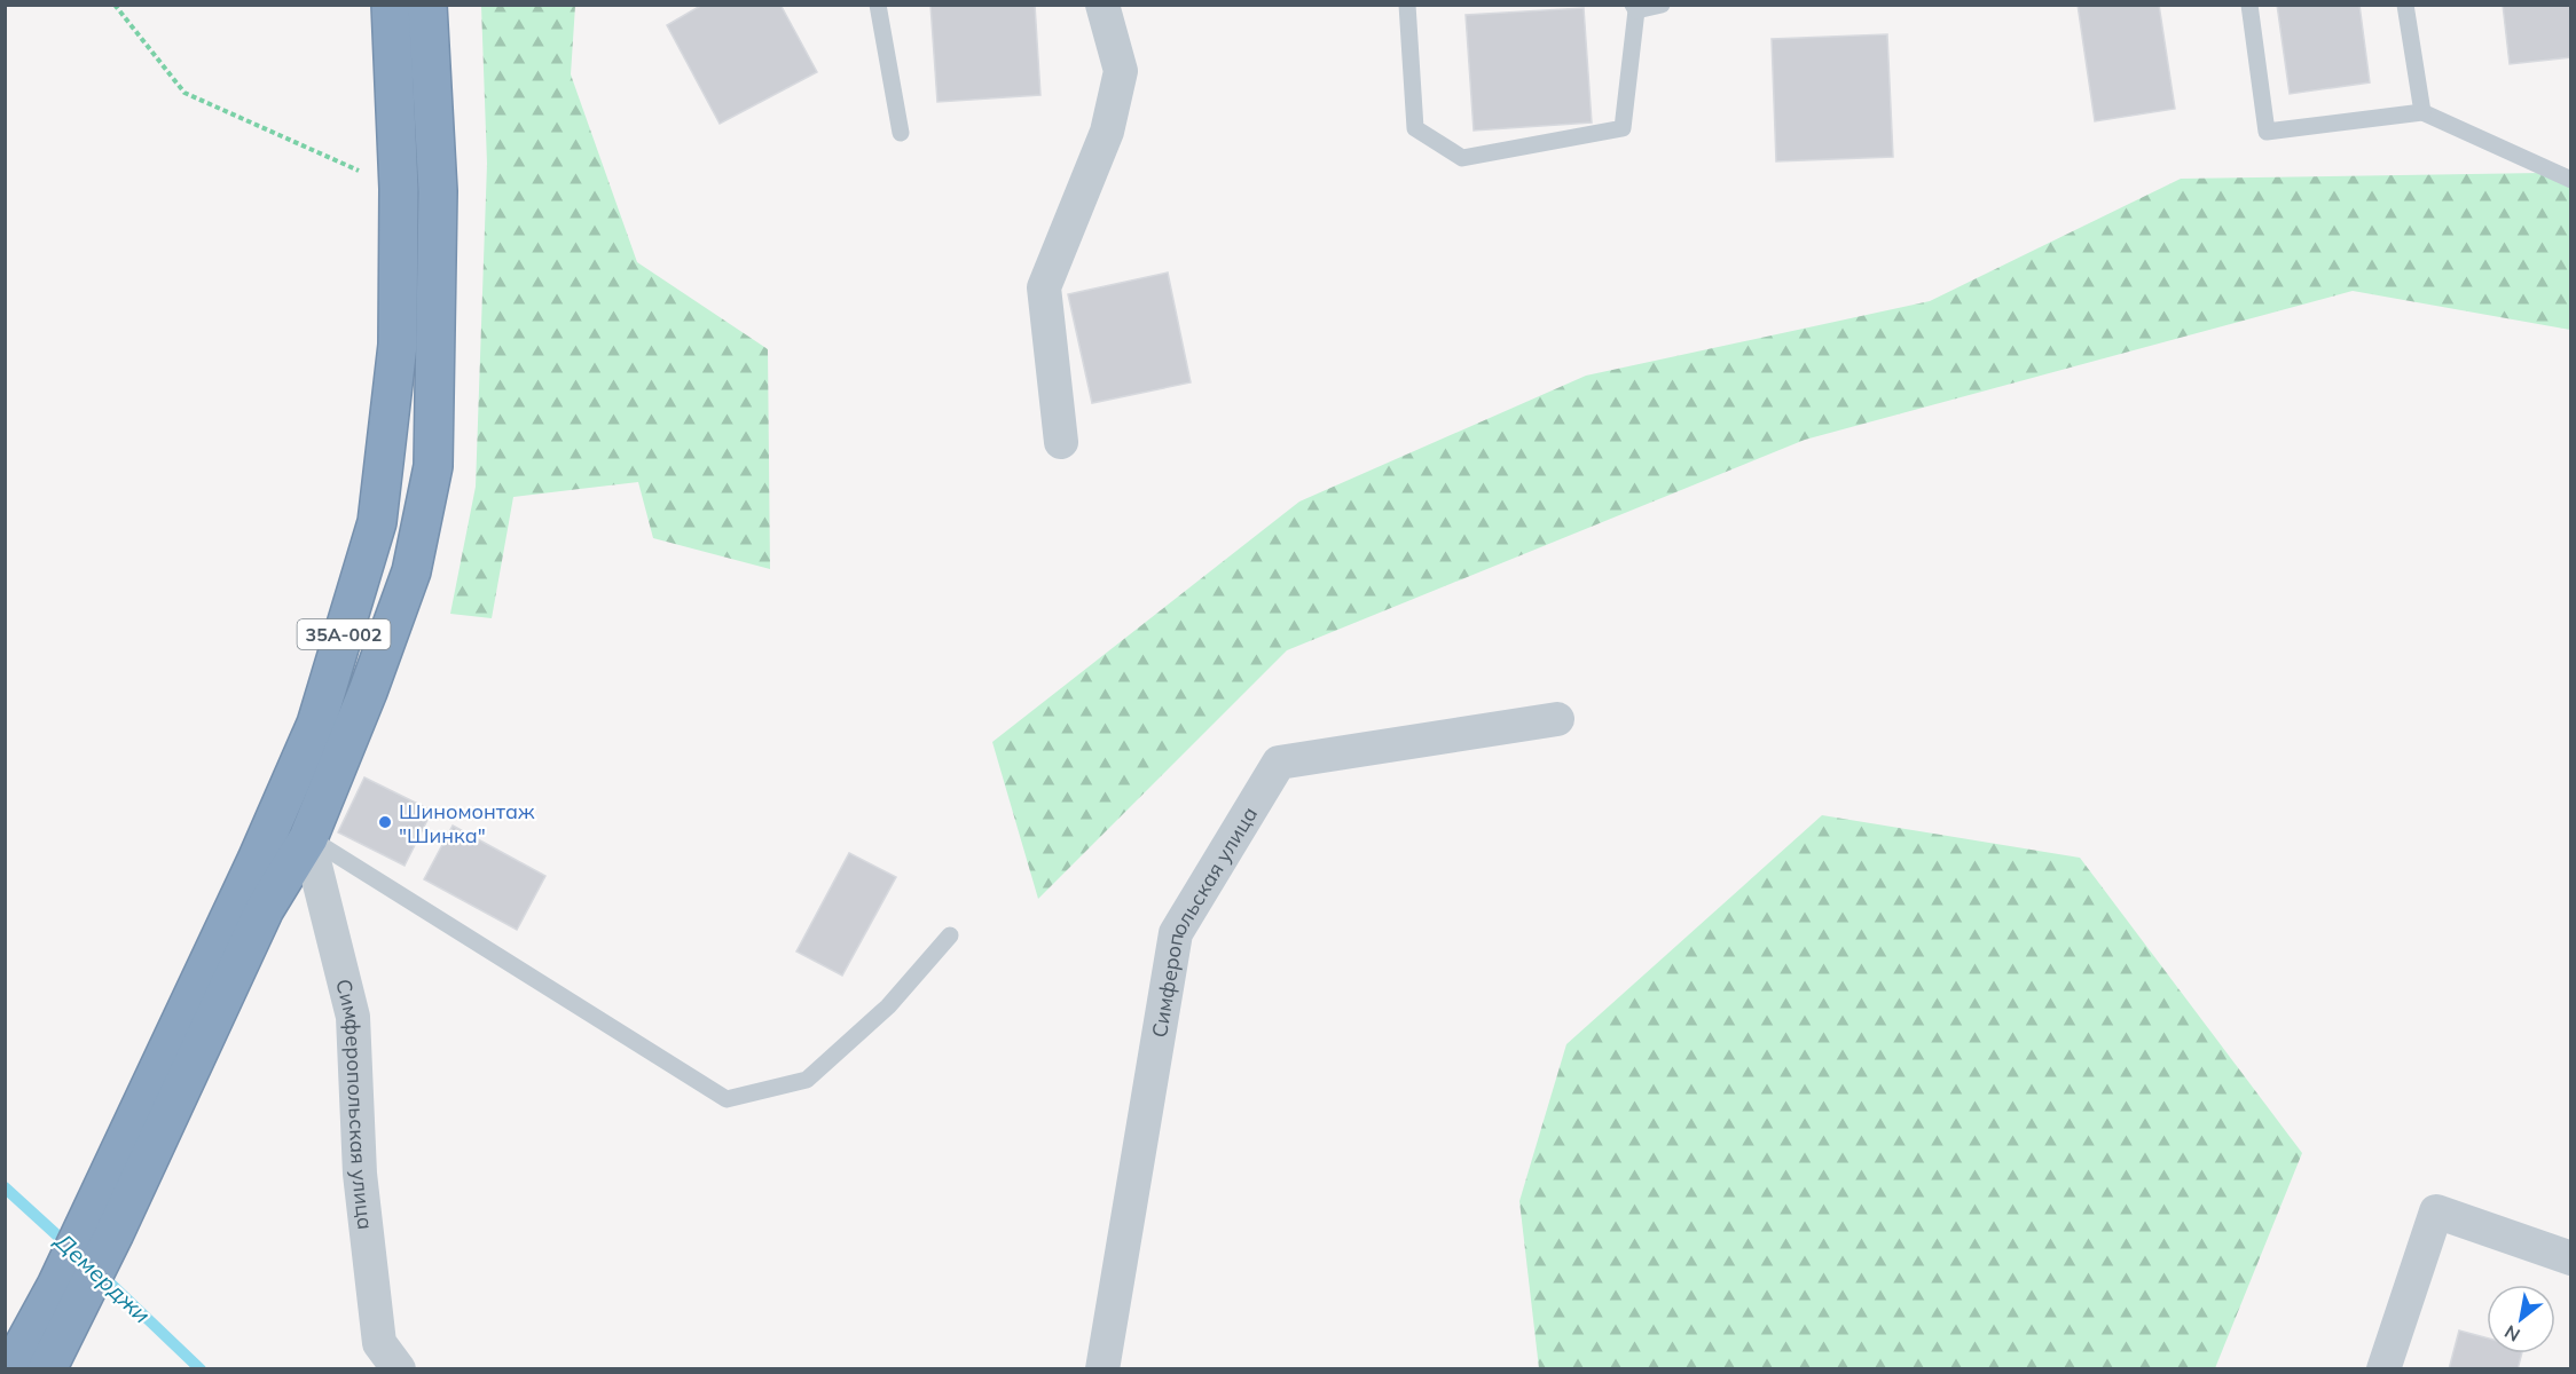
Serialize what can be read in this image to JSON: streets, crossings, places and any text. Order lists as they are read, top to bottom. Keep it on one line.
{"streets":{"highway":["35А-002"],"street":["Симферопольская улица"]},"crossings":[["35А-002","Симферопольская улица"]],"water":["Демерджи"],"places":["Шиномонтаж \"Шинка\""],"north":"bottom left"}
